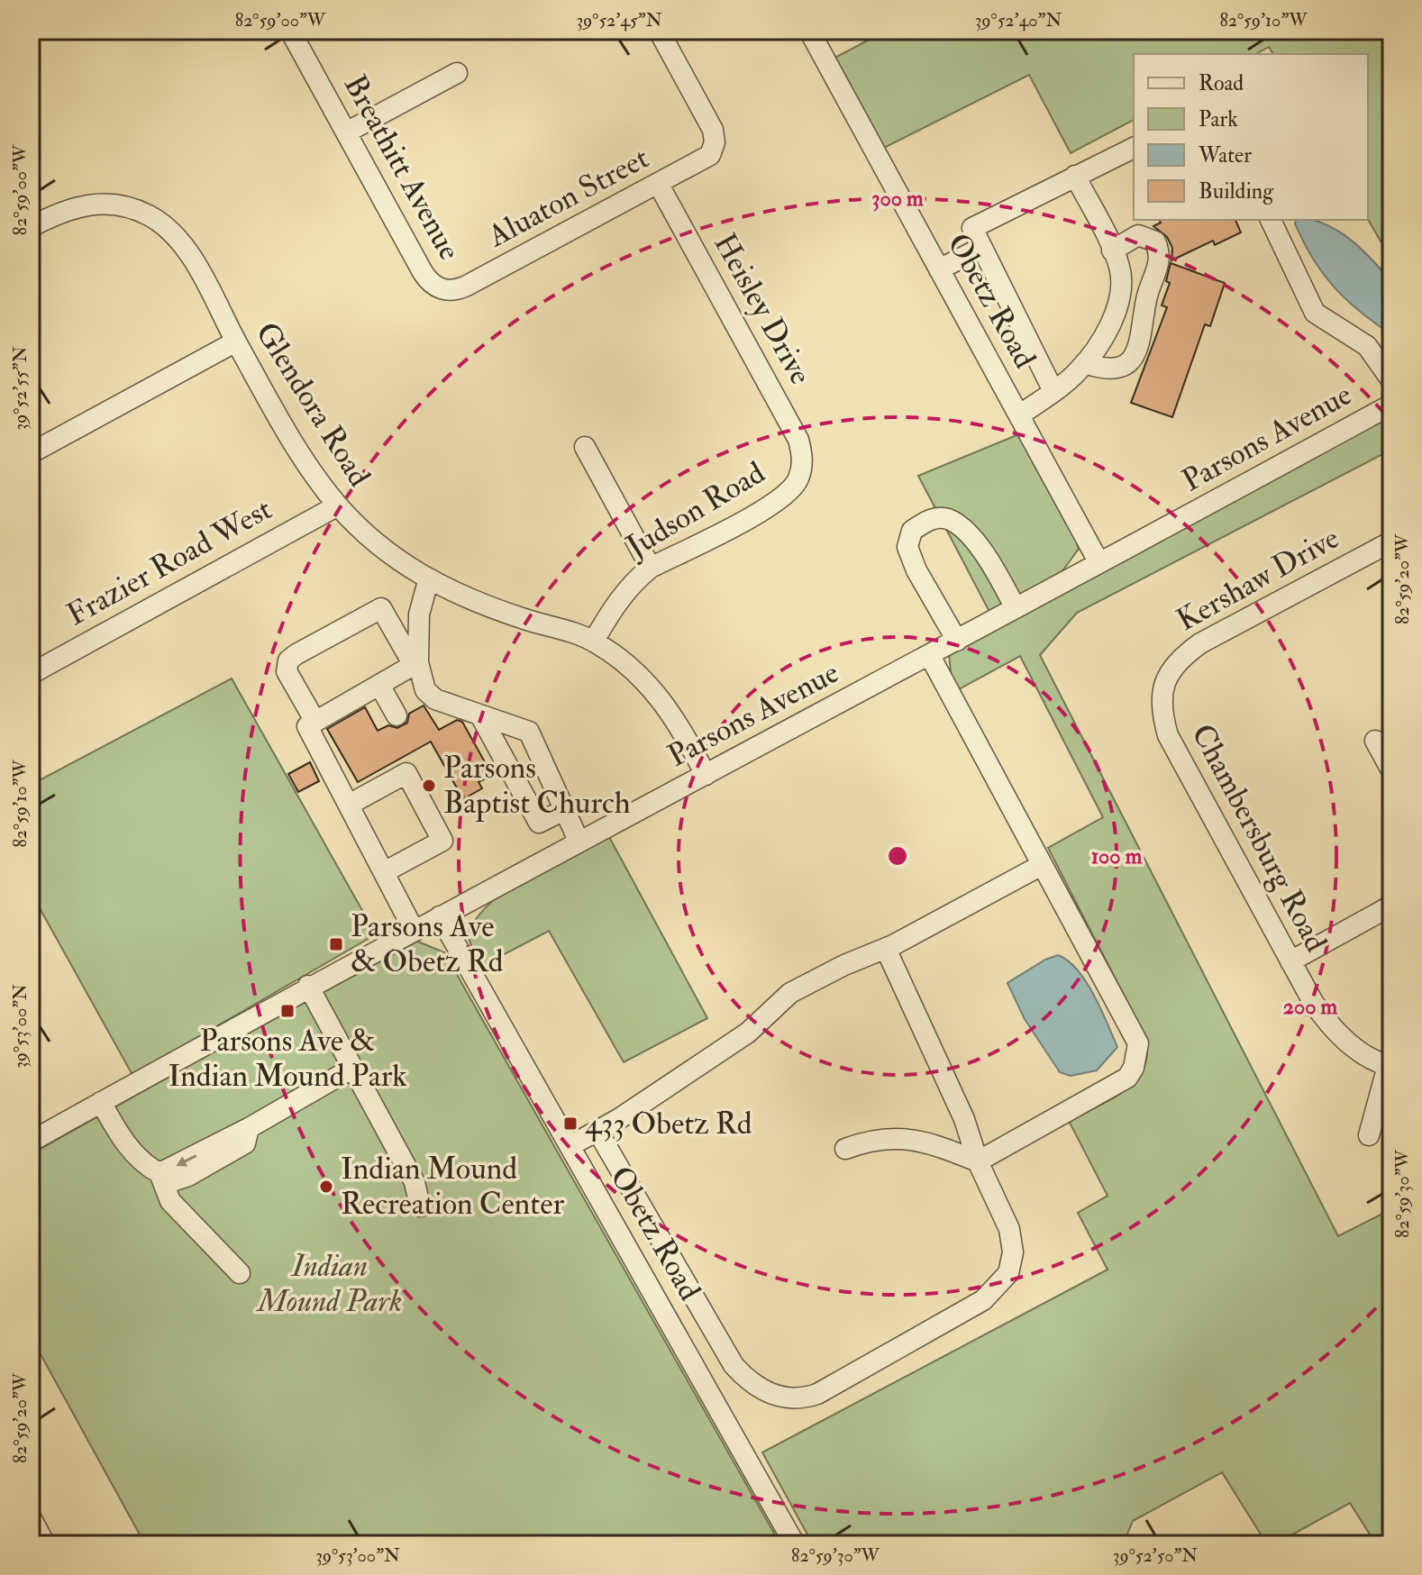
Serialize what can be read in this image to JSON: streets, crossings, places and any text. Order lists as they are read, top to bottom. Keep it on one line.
{"streets":{"street":["Breathitt Avenue","Aluaton Street","Obetz Road","Heisley Drive","Glendora Road","Parsons Avenue","Judson Road","Frazier Road West","Kershaw Drive","Chambersburg Road"]},"crossings":[["Breathitt Avenue","Aluaton Street"],["Aluaton Street","Heisley Drive"],["Obetz Road","Parsons Avenue"],["Heisley Drive","Judson Road"],["Glendora Road","Parsons Avenue"],["Glendora Road","Judson Road"],["Glendora Road","Frazier Road West"],["Kershaw Drive","Chambersburg Road"]],"parks":["Indian Mound Park"],"places":{"other":["Parsons Baptist Church","Indian Mound Recreation Center"],"transit":["Parsons Ave & Obetz Rd","Parsons Ave & Indian Mound Park","433 Obetz Rd"]},"legend":["Road","Park","Water","Building"],"coordinates":["82°59'00\"W","39°52'45\"N","39°52'40\"N","82°59'10\"W","39°52'55\"N","82°59'20\"W","39°53'00\"N","82°59'30\"W","39°52'50\"N"],"rings":["300 m","100 m","200 m"]}
